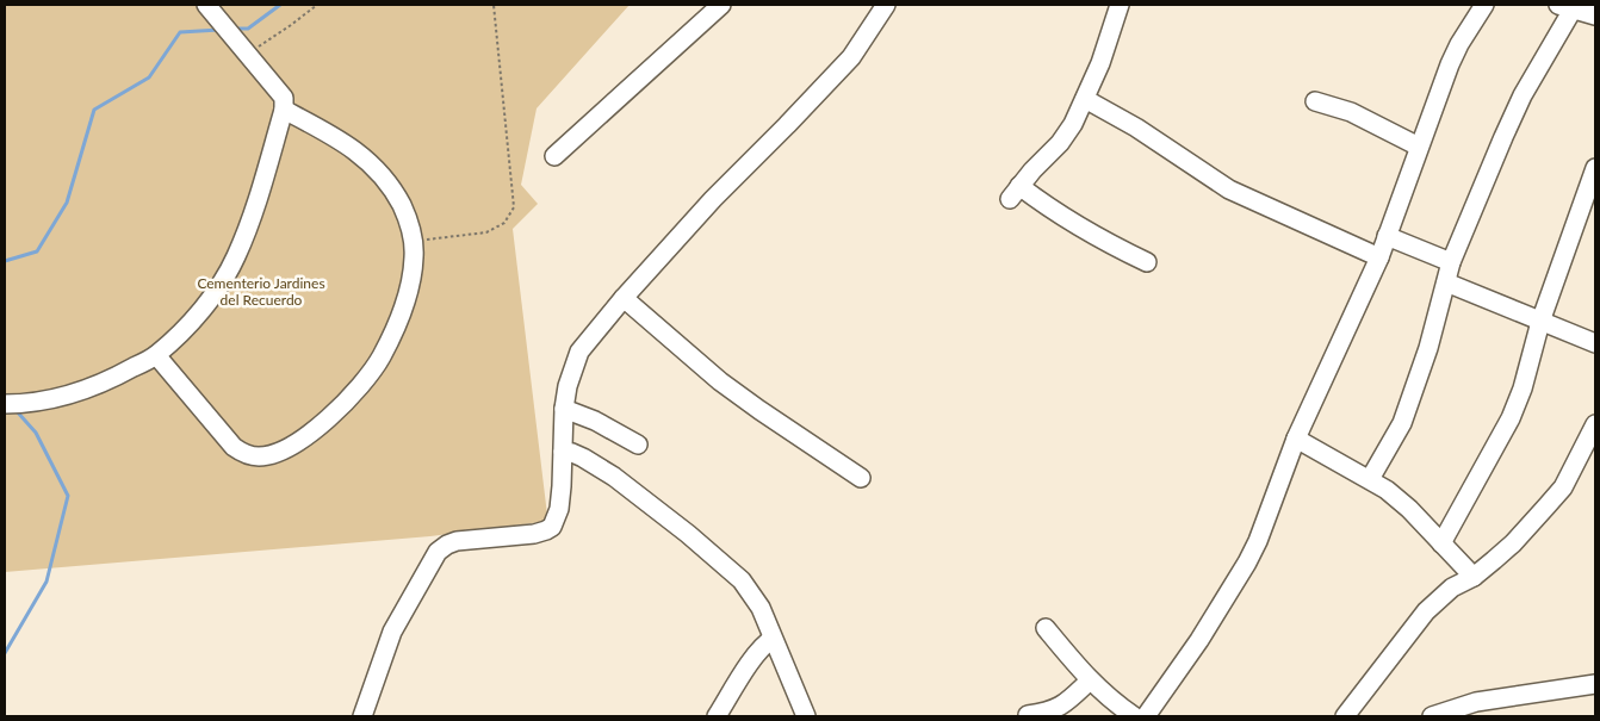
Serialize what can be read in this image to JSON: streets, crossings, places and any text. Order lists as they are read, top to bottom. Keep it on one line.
{"parks":["Cementerio Jardines del Recuerdo"]}
